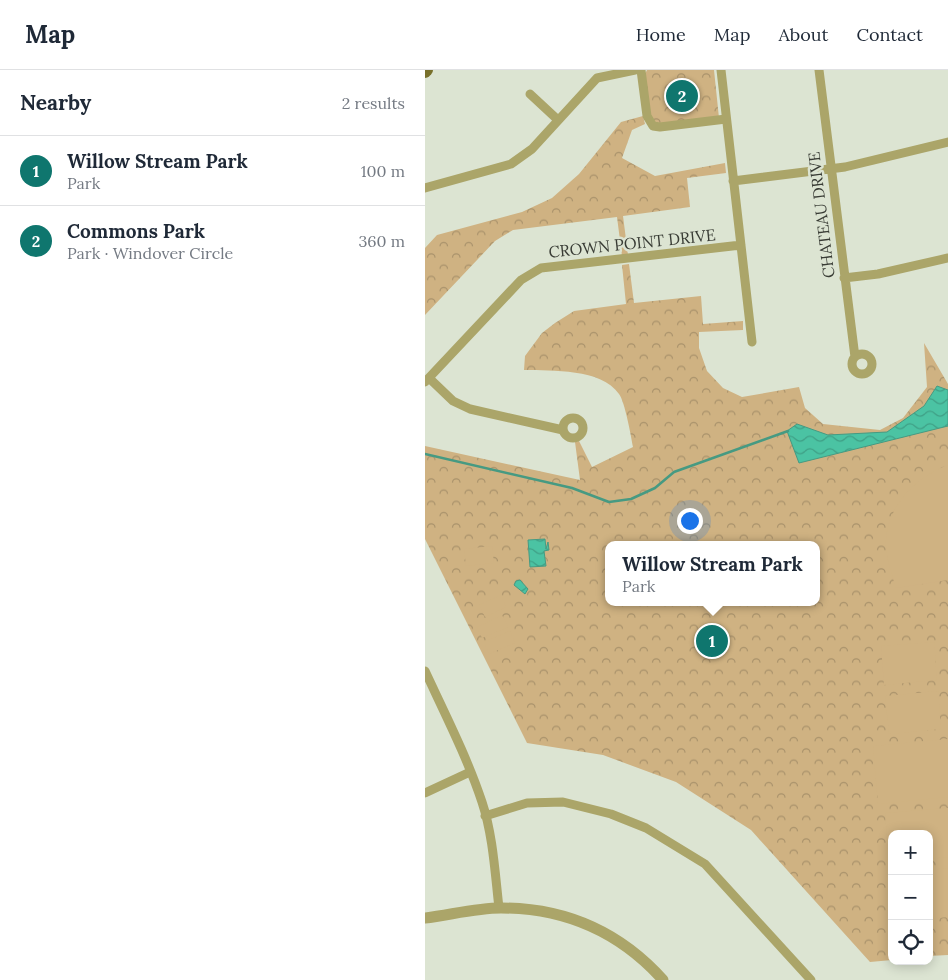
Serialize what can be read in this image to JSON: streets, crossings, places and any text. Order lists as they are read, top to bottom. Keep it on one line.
{"streets":{"street":["CHATEAU DRIVE","CROWN POINT DRIVE"]},"page":{"header":"Map","nav":["Home","Map","About","Contact"],"heading":["Nearby","2 results"],"pins":["2","1"],"list":[{"mark":"1","name":"Willow Stream Park","note":"Park","value":"100 m"},{"mark":"2","name":"Commons Park","note":"Park · Windover Circle","value":"360 m"}],"popup":["Willow Stream Park","Park"],"map_buttons":["+","−"]}}
